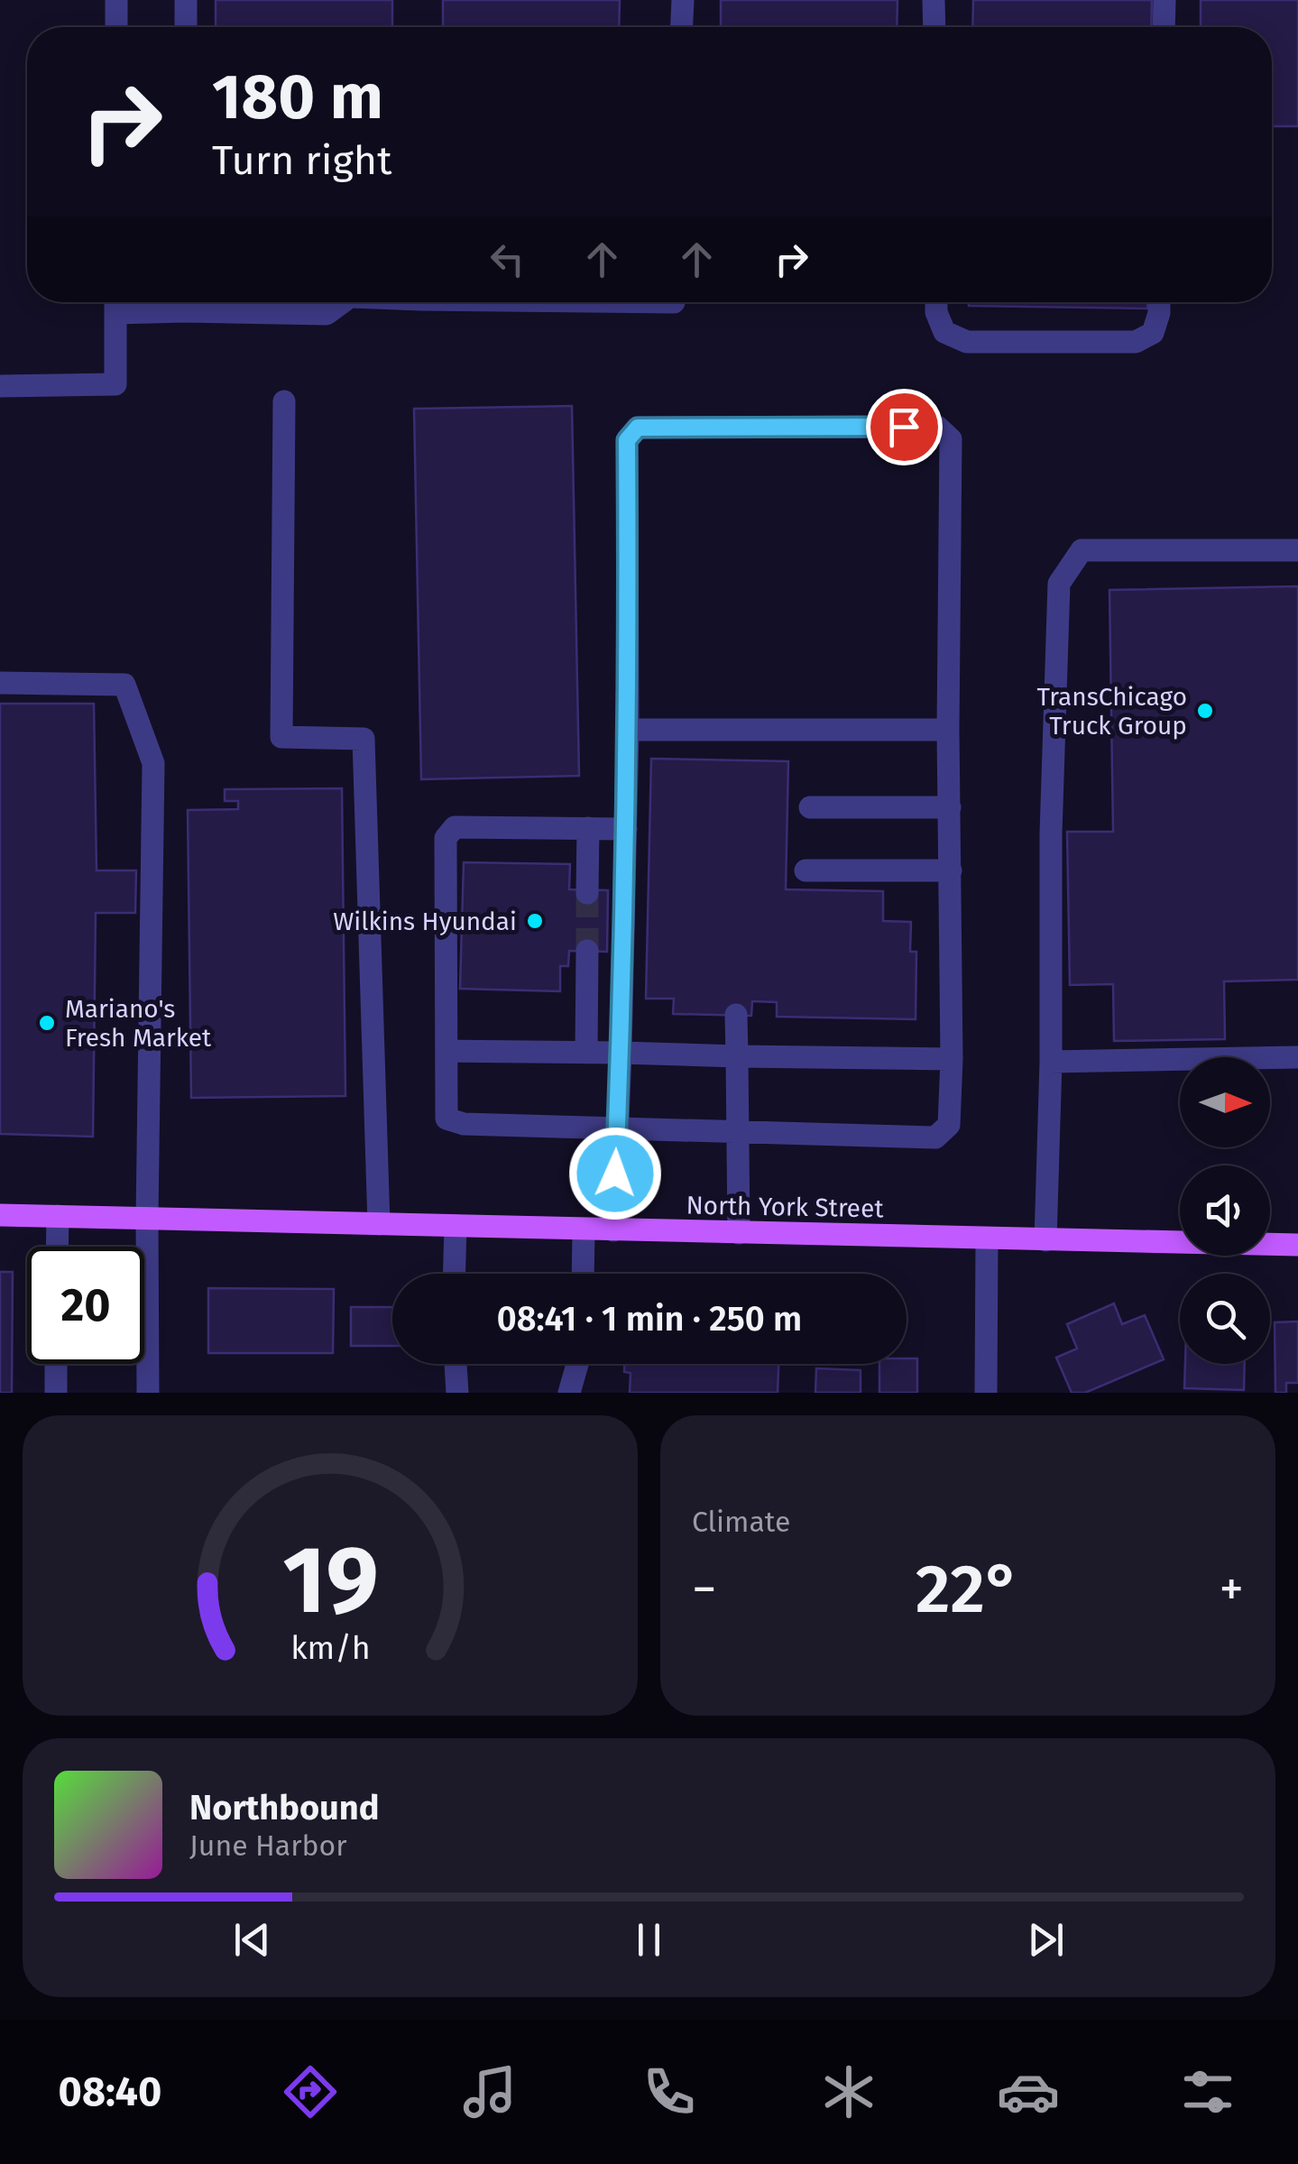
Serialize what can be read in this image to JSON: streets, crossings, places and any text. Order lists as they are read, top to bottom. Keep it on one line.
{"streets":{"main road":["North York Street"]},"places":["TransChicago Truck Group","Wilkins Hyundai","Mariano's Fresh Market"],"north":"right","page":{"turn":["180 m","Turn right"],"limit":"20","trip":"08:41 · 1 min · 250 m","tile":"Climate","heat":["−","22°","+"],"song":["Northbound","June Harbor"],"tabs":"08:40","gauge":["19","km/h"]}}
